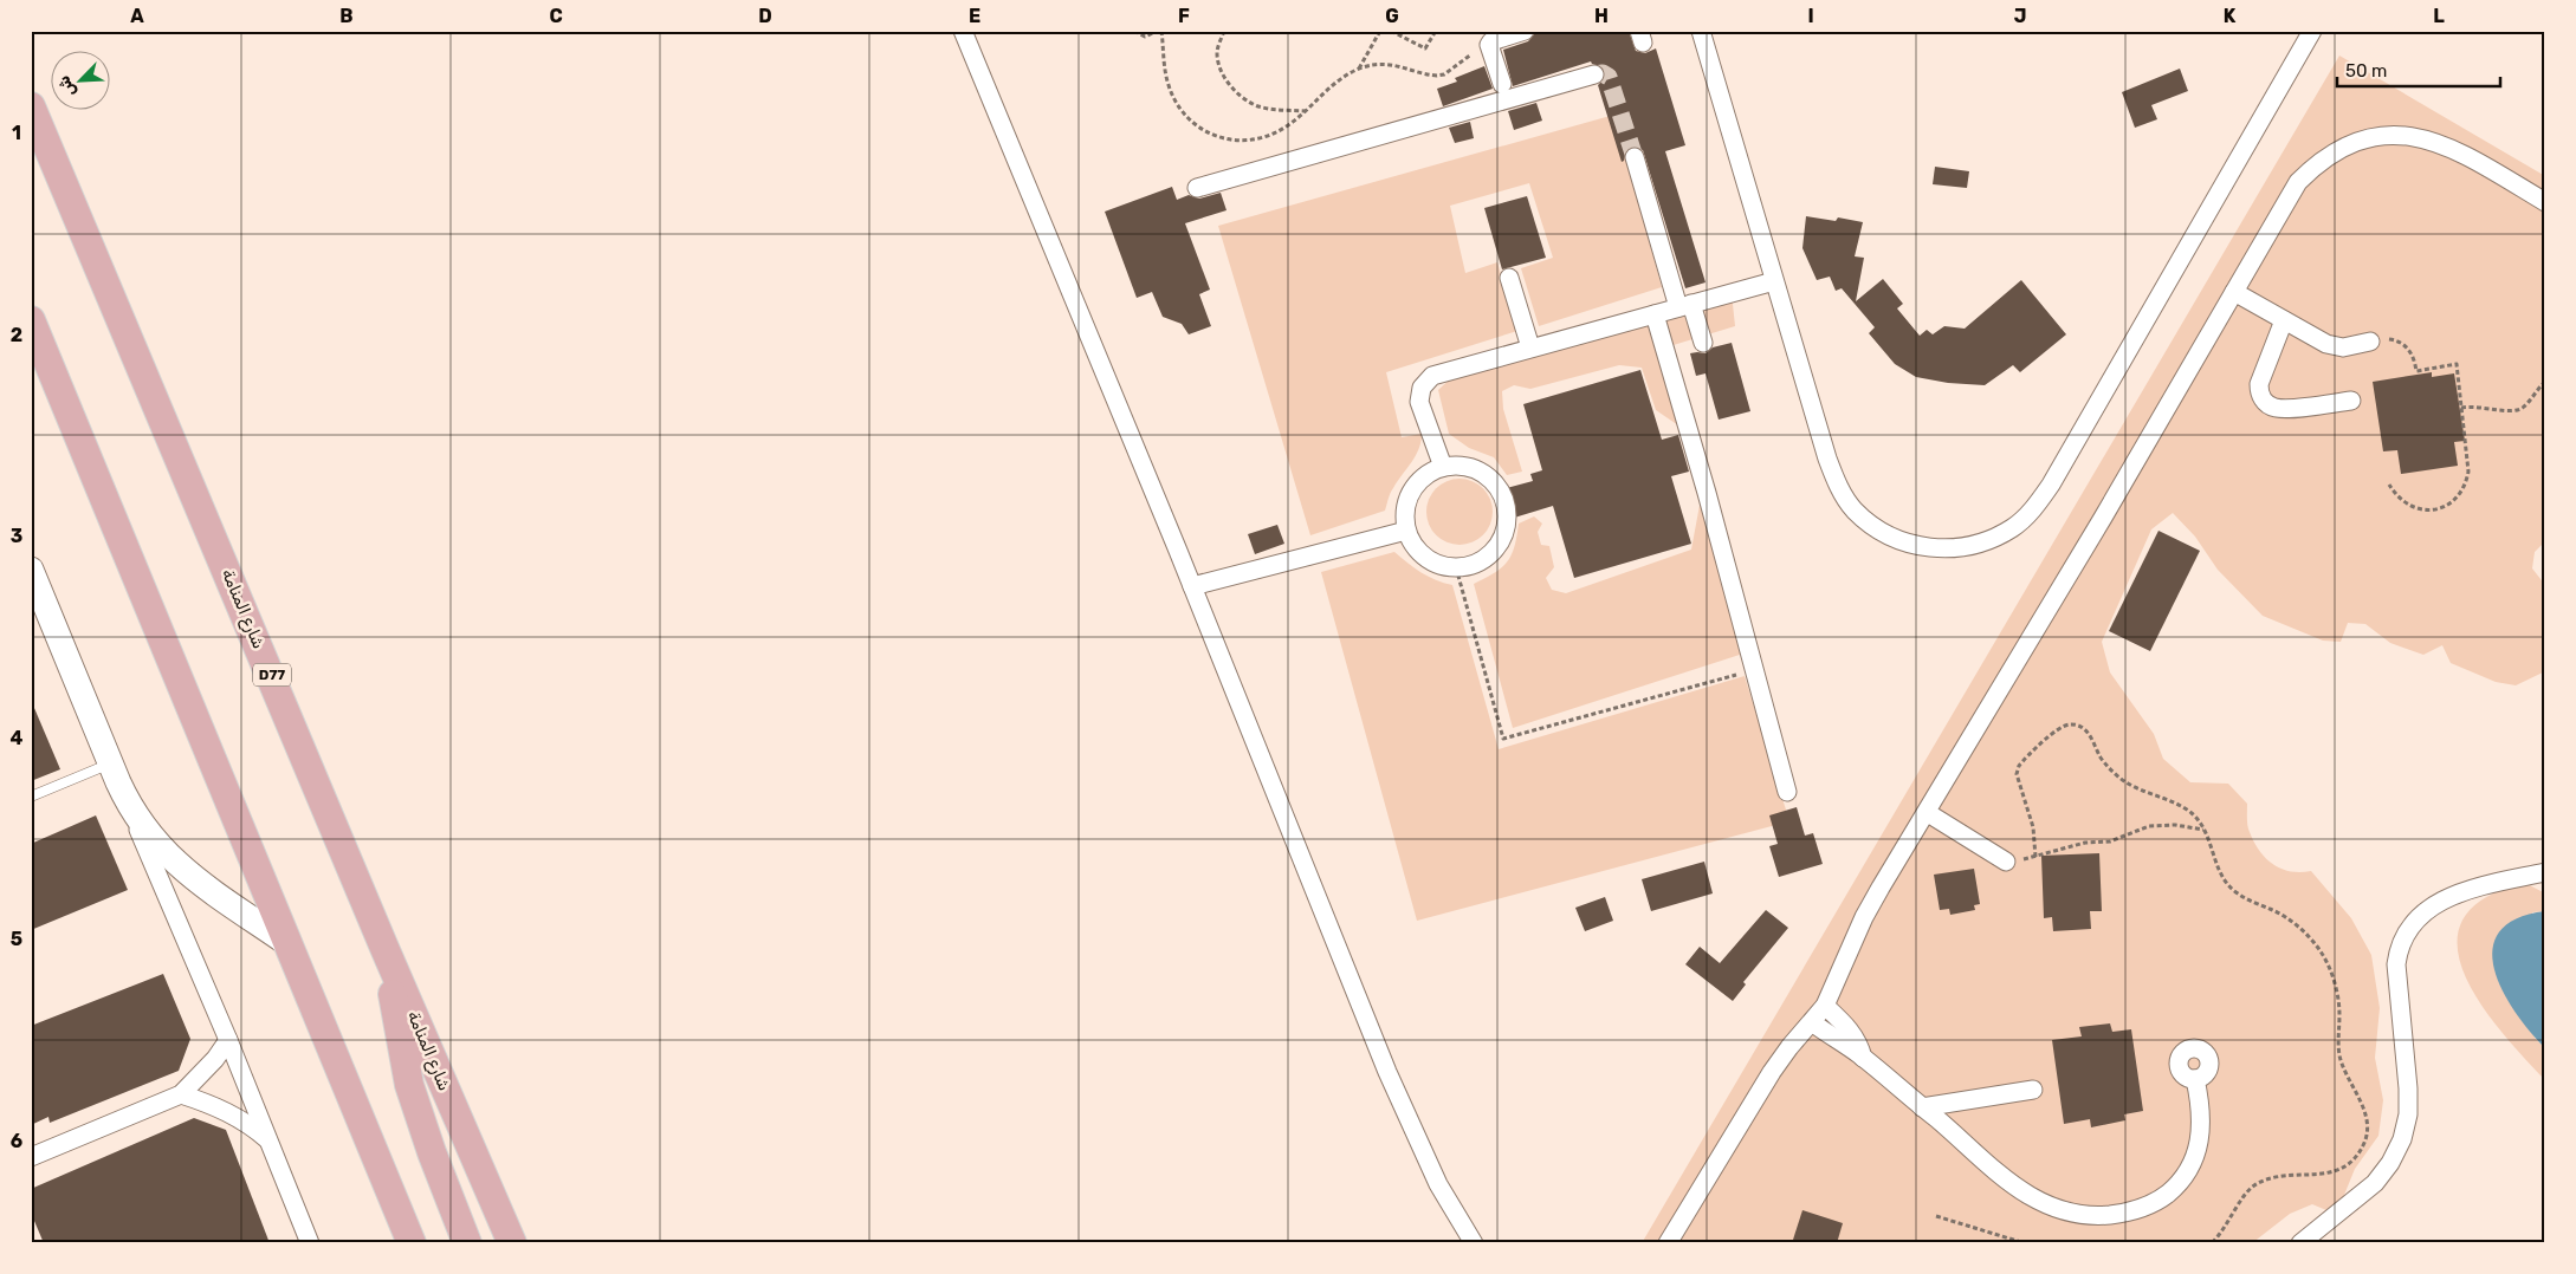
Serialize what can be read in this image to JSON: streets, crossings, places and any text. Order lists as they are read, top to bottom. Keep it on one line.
{"streets":{"main road":["شارع المنامة","D77"]},"scale_bar":"50 m","north":"bottom left","grid":{"columns":["A","B","C","D","E","F","G","H","I","J","K","L"],"rows":["1","2","3","4","5","6"]}}
